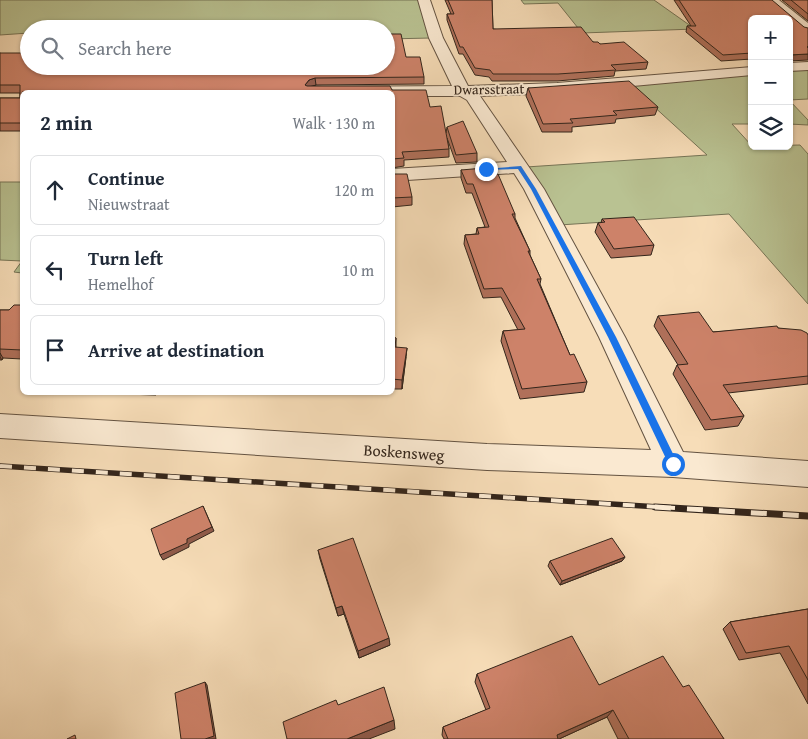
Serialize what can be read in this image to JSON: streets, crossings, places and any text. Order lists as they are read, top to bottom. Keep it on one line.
{"streets":{"street":["Dwarsstraat","Boskensweg"]},"page":{"map_buttons":["+","−"],"search":"Search here","heading":["2 min","Walk · 130 m"],"list":[["Continue","Nieuwstraat","120 m"],["Turn left","Hemelhof","10 m"],"Arrive at destination"]}}
